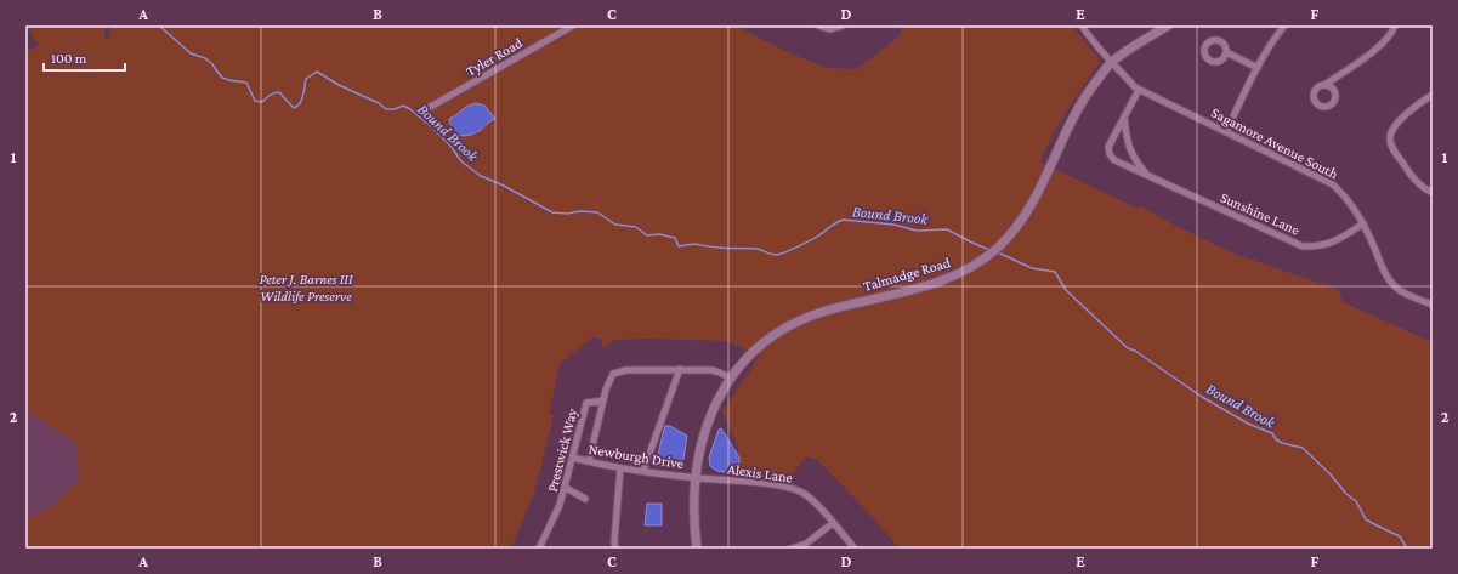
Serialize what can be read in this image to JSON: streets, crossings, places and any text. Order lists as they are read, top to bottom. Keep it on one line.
{"streets":{"street":["Tyler Road","Sagamore Avenue South","Sunshine Lane","Talmadge Road","Prestwick Way","Newburgh Drive","Alexis Lane"]},"crossings":[["Sagamore Avenue South","Sunshine Lane"],["Sagamore Avenue South","Talmadge Road"],["Talmadge Road","Newburgh Drive"],["Talmadge Road","Alexis Lane"],["Prestwick Way","Newburgh Drive"],["Newburgh Drive","Alexis Lane"]],"water":["Bound Brook"],"parks":["Peter J. Barnes III Wildlife Preserve"],"scale_bar":"100 m","grid":{"columns":["A","B","C","D","E","F"],"rows":["1","2"]}}
